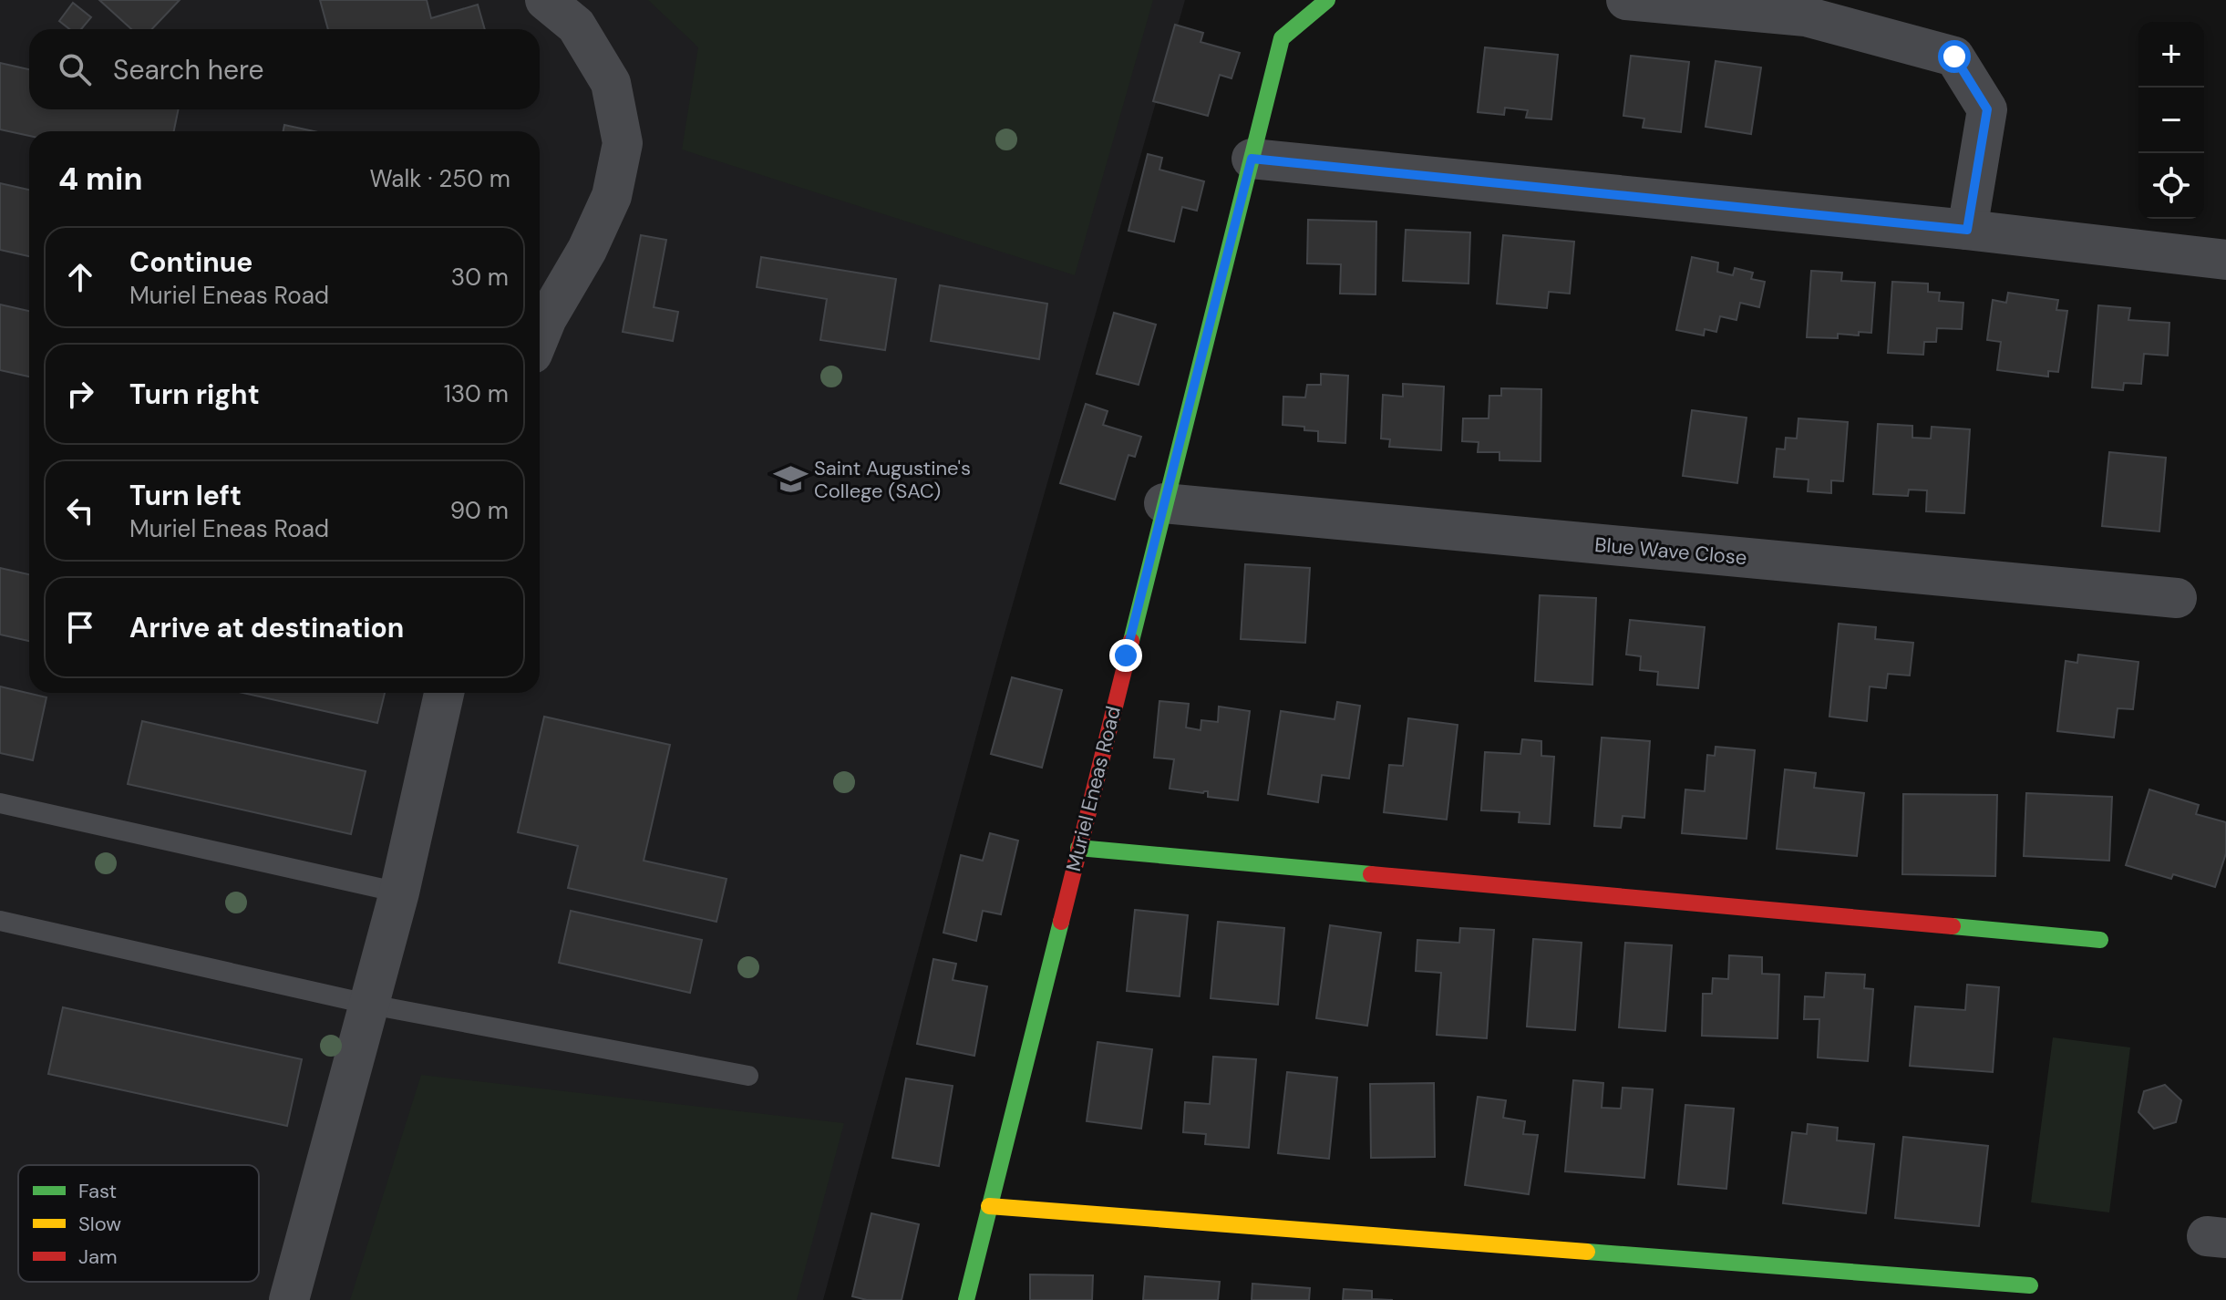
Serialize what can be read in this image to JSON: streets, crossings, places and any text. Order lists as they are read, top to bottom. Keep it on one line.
{"streets":{"street":["Blue Wave Close","Muriel Eneas Road"]},"crossings":[["Blue Wave Close","Muriel Eneas Road"]],"places":{"school or university":["Saint Augustine's College (SAC)"]},"legend":["Fast","Slow","Jam"],"page":{"map_buttons":["+","−"],"search":"Search here","heading":["4 min","Walk · 250 m"],"list":[["Continue","Muriel Eneas Road","30 m"],["Turn right","130 m"],["Turn left","Muriel Eneas Road","90 m"],"Arrive at destination"]}}
